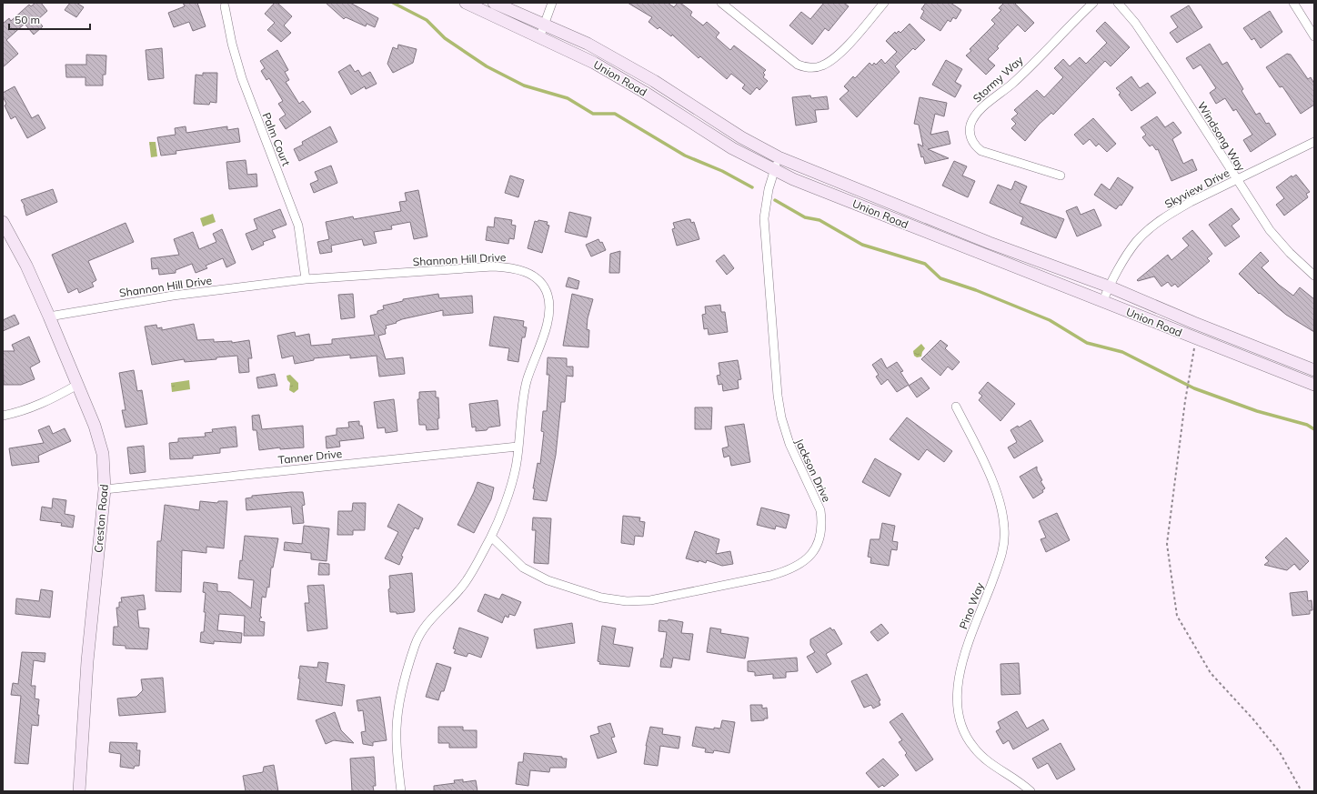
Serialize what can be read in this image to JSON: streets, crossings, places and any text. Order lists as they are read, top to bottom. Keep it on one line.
{"streets":{"main road":["Union Road","Creston Road"],"street":["Stormy Way","Windsong Way","Palm Court","Skyview Drive","Shannon Hill Drive","Tanner Drive","Jackson Drive","Pino Way"]},"crossings":[["Union Road","Skyview Drive"],["Union Road","Jackson Drive"],["Windsong Way","Skyview Drive"],["Palm Court","Shannon Hill Drive"],["Shannon Hill Drive","Tanner Drive"],["Shannon Hill Drive","Jackson Drive"],["Shannon Hill Drive","Creston Road"],["Tanner Drive","Creston Road"]],"scale_bar":"50 m"}
